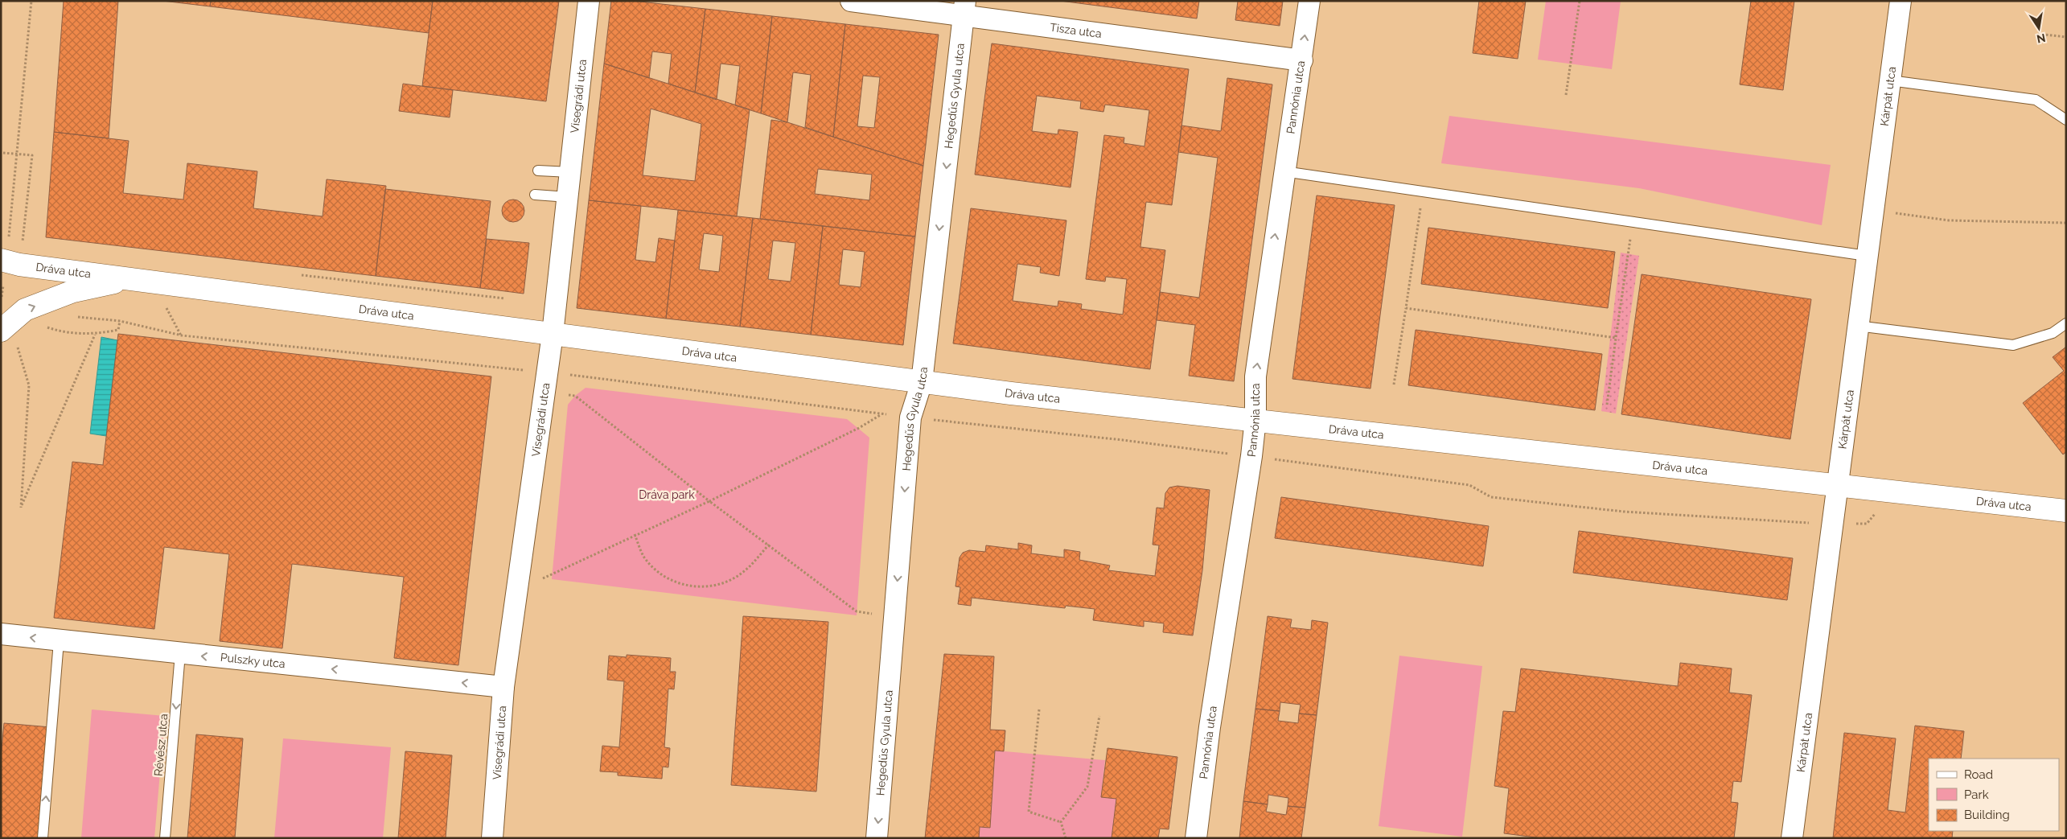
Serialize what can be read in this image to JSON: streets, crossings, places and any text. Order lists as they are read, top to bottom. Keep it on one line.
{"streets":{"main road":["Dráva utca"],"street":["Tisza utca","Visegrádi utca","Hegedűs Gyula utca","Pannónia utca","Kárpát utca","Pulszky utca"],"lane":["Révész utca"]},"crossings":[["Tisza utca","Hegedűs Gyula utca"],["Tisza utca","Pannónia utca"],["Visegrádi utca","Dráva utca"],["Visegrádi utca","Pulszky utca"],["Hegedűs Gyula utca","Dráva utca"],["Pannónia utca","Dráva utca"],["Kárpát utca","Dráva utca"],["Pulszky utca","Révész utca"]],"one_way":["Hegedűs Gyula utca","Pannónia utca","Pulszky utca","Révész utca"],"parks":["Dráva park"],"legend":["Road","Park","Building"],"north":"bottom"}
